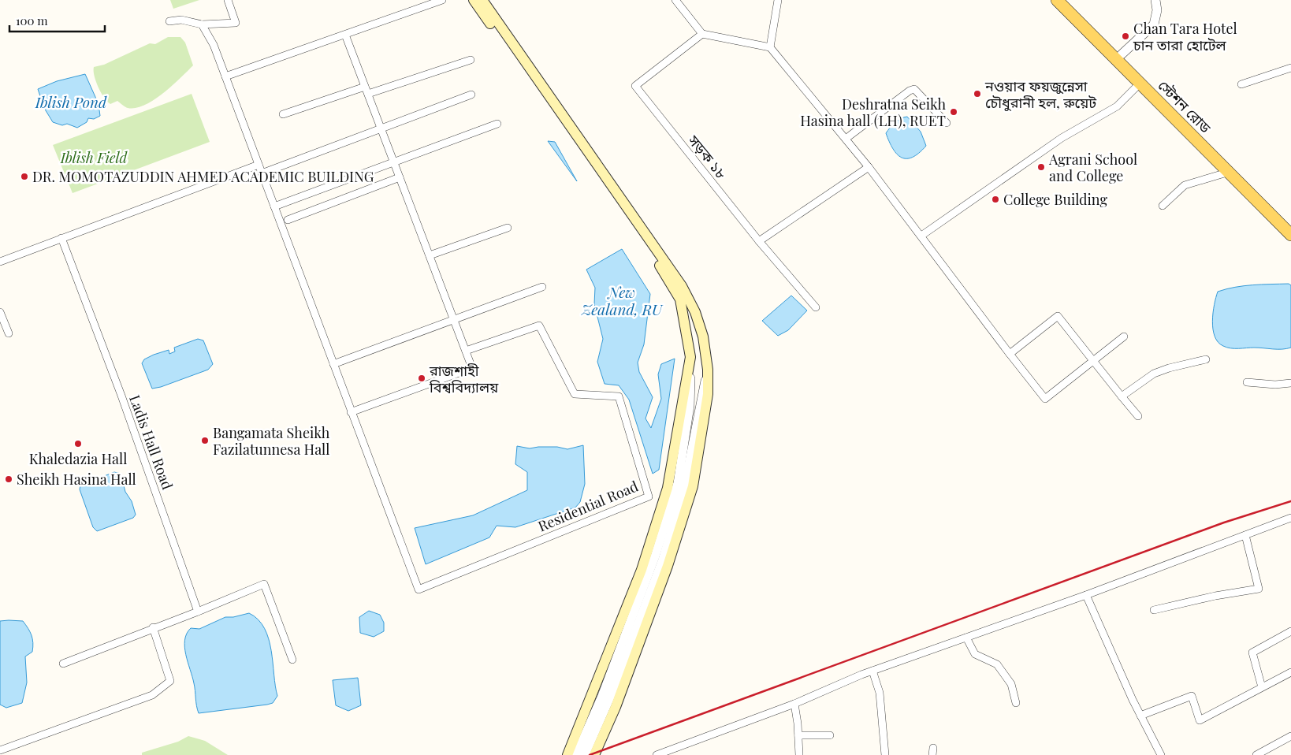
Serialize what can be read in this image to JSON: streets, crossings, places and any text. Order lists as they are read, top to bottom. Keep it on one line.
{"streets":{"main road":["স্টেশন রোড"],"street":["সড়ক ১৮","Ladis Hall Road","Residential Road"]},"water":["Iblish Pond","New Zealand, RU"],"parks":["Iblish Field"],"places":["Chan Tara Hotel চান তারা হোটেল","নওয়াব ফয়জুন্নেসা চৌধুরানী হল, রুয়েট","Deshratna Seikh Hasina hall (LH), RUET","Agrani School and College","DR. MOMOTAZUDDIN AHMED ACADEMIC BUILDING","College Building","রাজশাহী বিশ্ববিদ্যালয়","Bangamata Sheikh Fazilatunnesa Hall","Khaledazia Hall","Sheikh Hasina Hall"],"scale_bar":"100 m"}
